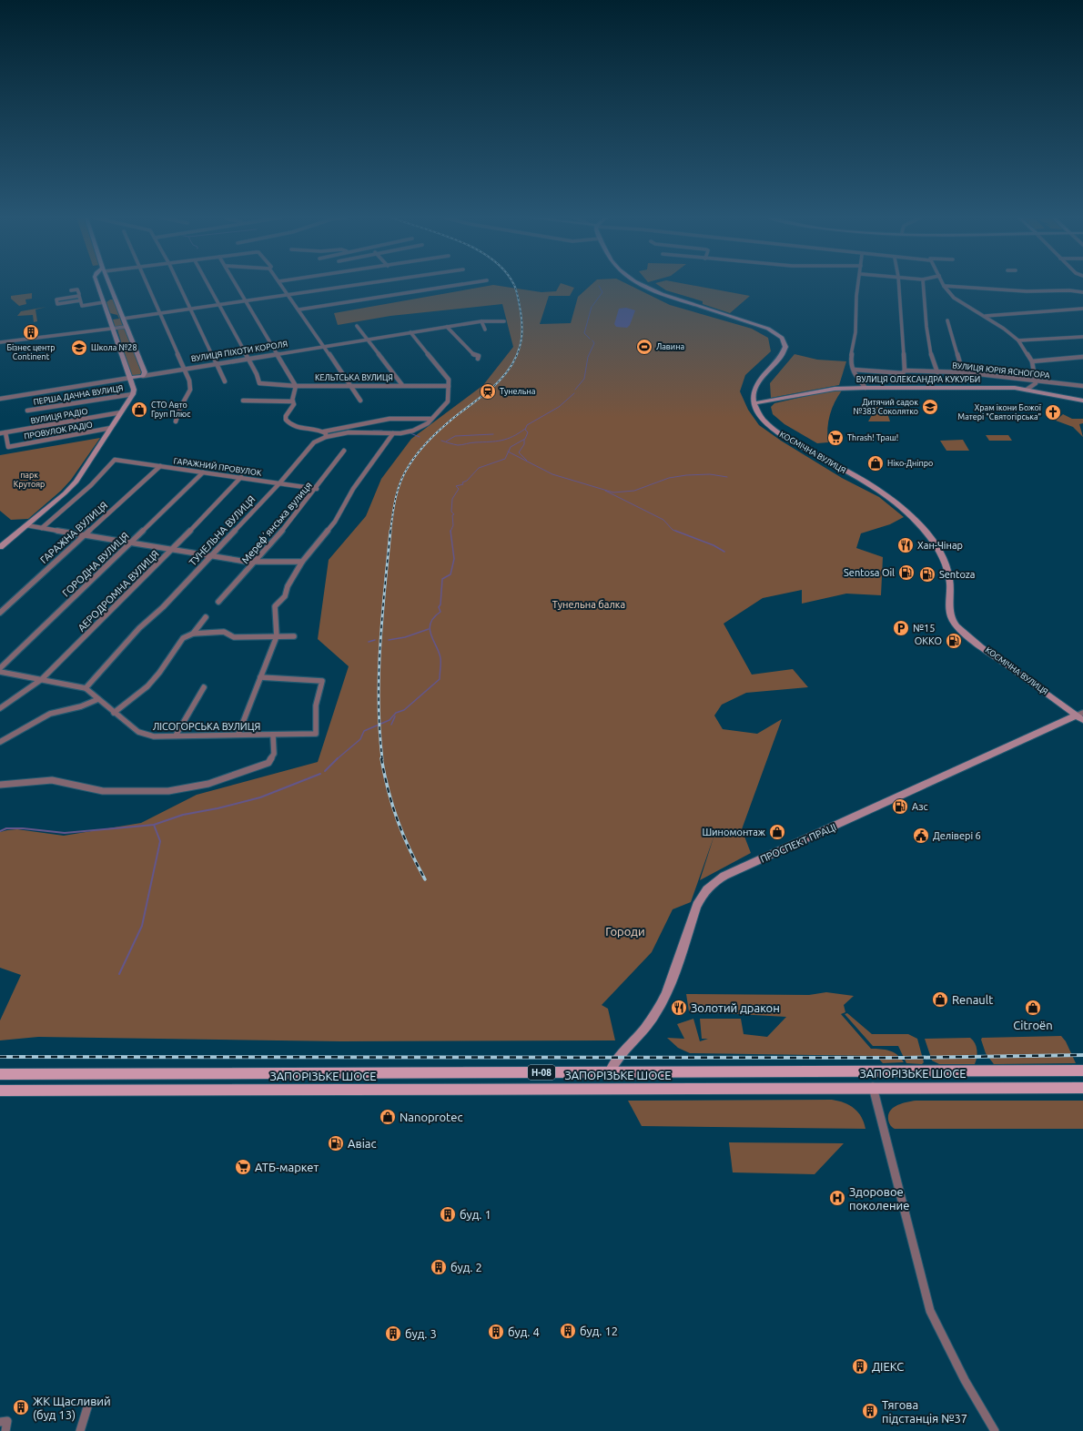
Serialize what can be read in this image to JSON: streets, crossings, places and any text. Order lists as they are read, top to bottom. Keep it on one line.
{"streets":{"main road":["ВУЛИЦЯ ПІХОТИ КОРОЛЯ","ВУЛИЦЯ ОЛЕКСАНДРА КУКУРБИ","КОСМІЧНА ВУЛИЦЯ","ПРОСПЕКТ ПРАЦІ","Н-08","ЗАПОРІЗЬКЕ ШОСЕ"],"street":["ВУЛИЦЯ ЮРІЯ ЯСНОГОРА","КЕЛЬТСЬКА ВУЛИЦЯ","ПЕРША ДАЧНА ВУЛИЦЯ","ВУЛИЦЯ РАДІО","ПРОВУЛОК РАДІО","ГАРАЖНИЙ ПРОВУЛОК","Мерефʼянська вулиця","ТУНЕЛЬНА ВУЛИЦЯ","ГАРАЖНА ВУЛИЦЯ","ГОРОДНА ВУЛИЦЯ","АЕРОДРОМНА ВУЛИЦЯ","ЛІСОГОРСЬКА ВУЛИЦЯ"]},"crossings":[["ВУЛИЦЯ ПІХОТИ КОРОЛЯ","КЕЛЬТСЬКА ВУЛИЦЯ"],["КЕЛЬТСЬКА ВУЛИЦЯ","ТУНЕЛЬНА ВУЛИЦЯ"],["ВУЛИЦЯ ОЛЕКСАНДРА КУКУРБИ","КОСМІЧНА ВУЛИЦЯ"],["ВУЛИЦЯ РАДІО","ПРОВУЛОК РАДІО"],["КОСМІЧНА ВУЛИЦЯ","ПРОСПЕКТ ПРАЦІ"],["ГАРАЖНИЙ ПРОВУЛОК","Мерефʼянська вулиця"],["ГАРАЖНИЙ ПРОВУЛОК","ТУНЕЛЬНА ВУЛИЦЯ"],["ГАРАЖНИЙ ПРОВУЛОК","ГАРАЖНА ВУЛИЦЯ"],["ГАРАЖНИЙ ПРОВУЛОК","ГОРОДНА ВУЛИЦЯ"],["ГАРАЖНИЙ ПРОВУЛОК","АЕРОДРОМНА ВУЛИЦЯ"],["ТУНЕЛЬНА ВУЛИЦЯ","ЛІСОГОРСЬКА ВУЛИЦЯ"],["АЕРОДРОМНА ВУЛИЦЯ","ЛІСОГОРСЬКА ВУЛИЦЯ"],["ПРОСПЕКТ ПРАЦІ","ЗАПОРІЗЬКЕ ШОСЕ"]],"parks":["парк Крутояр","Тунельна балка","Городи"],"places":{"building":["Бізнес центр Continent","буд. 1","буд. 2","буд. 12","буд. 4","буд. 3","ДІЕКС","ЖК Щасливий (буд 13)","Тягова пiдстанцiя №37"],"sports":["Лавина"],"school or university":["Школа №28","Дитячий садок №383 Соколятко"],"station":["Тунельна"],"shop":["СТО Авто Груп Плюс","Ніко-Дніпро","Шиномонтаж","Renault","Citroën","Nanoprotec"],"church":["Храм ікони Божої Матері \"Святогірська\""],"supermarket":["Thrash! Траш!","АТБ-маркет"],"restaurant":["Хан-Чінар","Золотий дракон"],"fuel station":["Sentosa Oil","Sentoza","OKKO","Азс","Авіас"],"parking":["№15"],"public building":["Делівері 6"],"hospital":["Здоровое поколение"]}}
